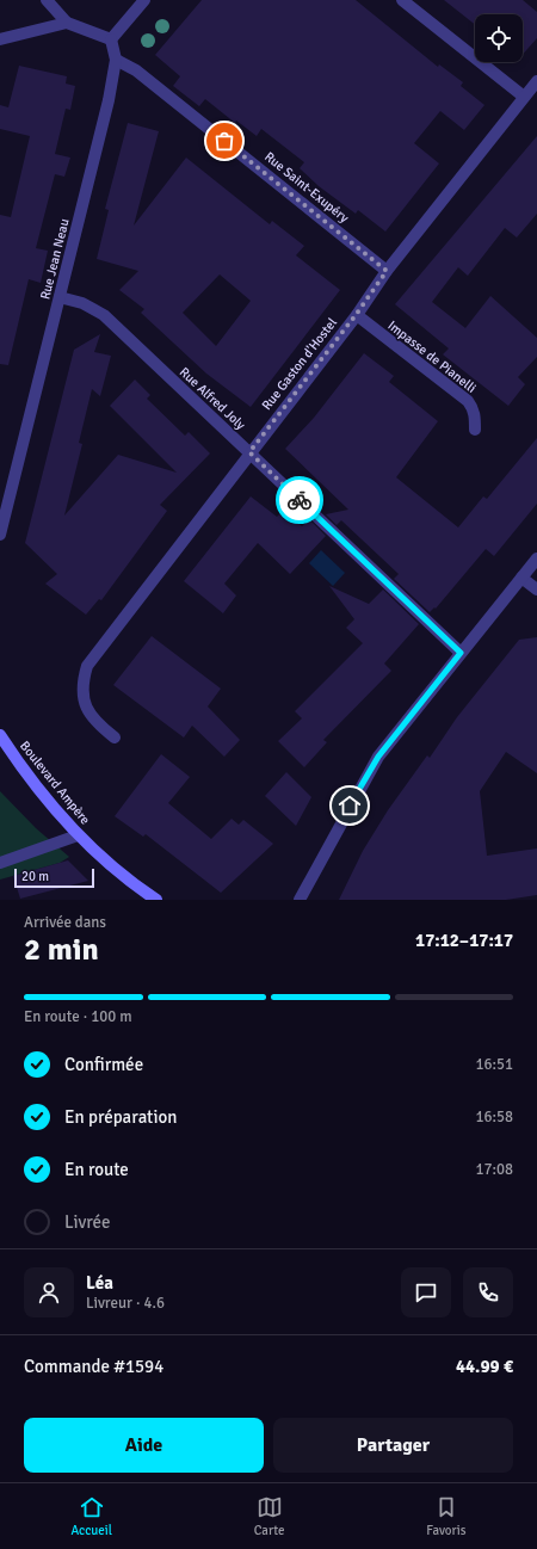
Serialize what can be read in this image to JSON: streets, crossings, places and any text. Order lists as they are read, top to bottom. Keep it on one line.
{"streets":{"street":["Rue Saint-Exupéry","Rue Jean Neau","Impasse de Pianelli","Rue Gaston d'Hostel","Rue Alfred Joly","Boulevard Ampère"]},"crossings":[["Rue Saint-Exupéry","Rue Jean Neau"],["Rue Saint-Exupéry","Rue Gaston d'Hostel"],["Rue Jean Neau","Rue Alfred Joly"],["Impasse de Pianelli","Rue Gaston d'Hostel"],["Rue Gaston d'Hostel","Rue Alfred Joly"]],"scale_bar":"20 m","page":{"scale":"20 m","heading":["2 min","Arrivée dans","17:12–17:17"],"panel":["Léa","Livreur · 4.6","Commande #1594","44.99 €"],"bar":"En route · 100 m","list":[["Confirmée","16:51"],["En préparation","16:58"],["En route","17:08"],"Livrée"],"buttons":["Aide","Partager"],"tabs":["Accueil","Carte","Favoris"]}}
